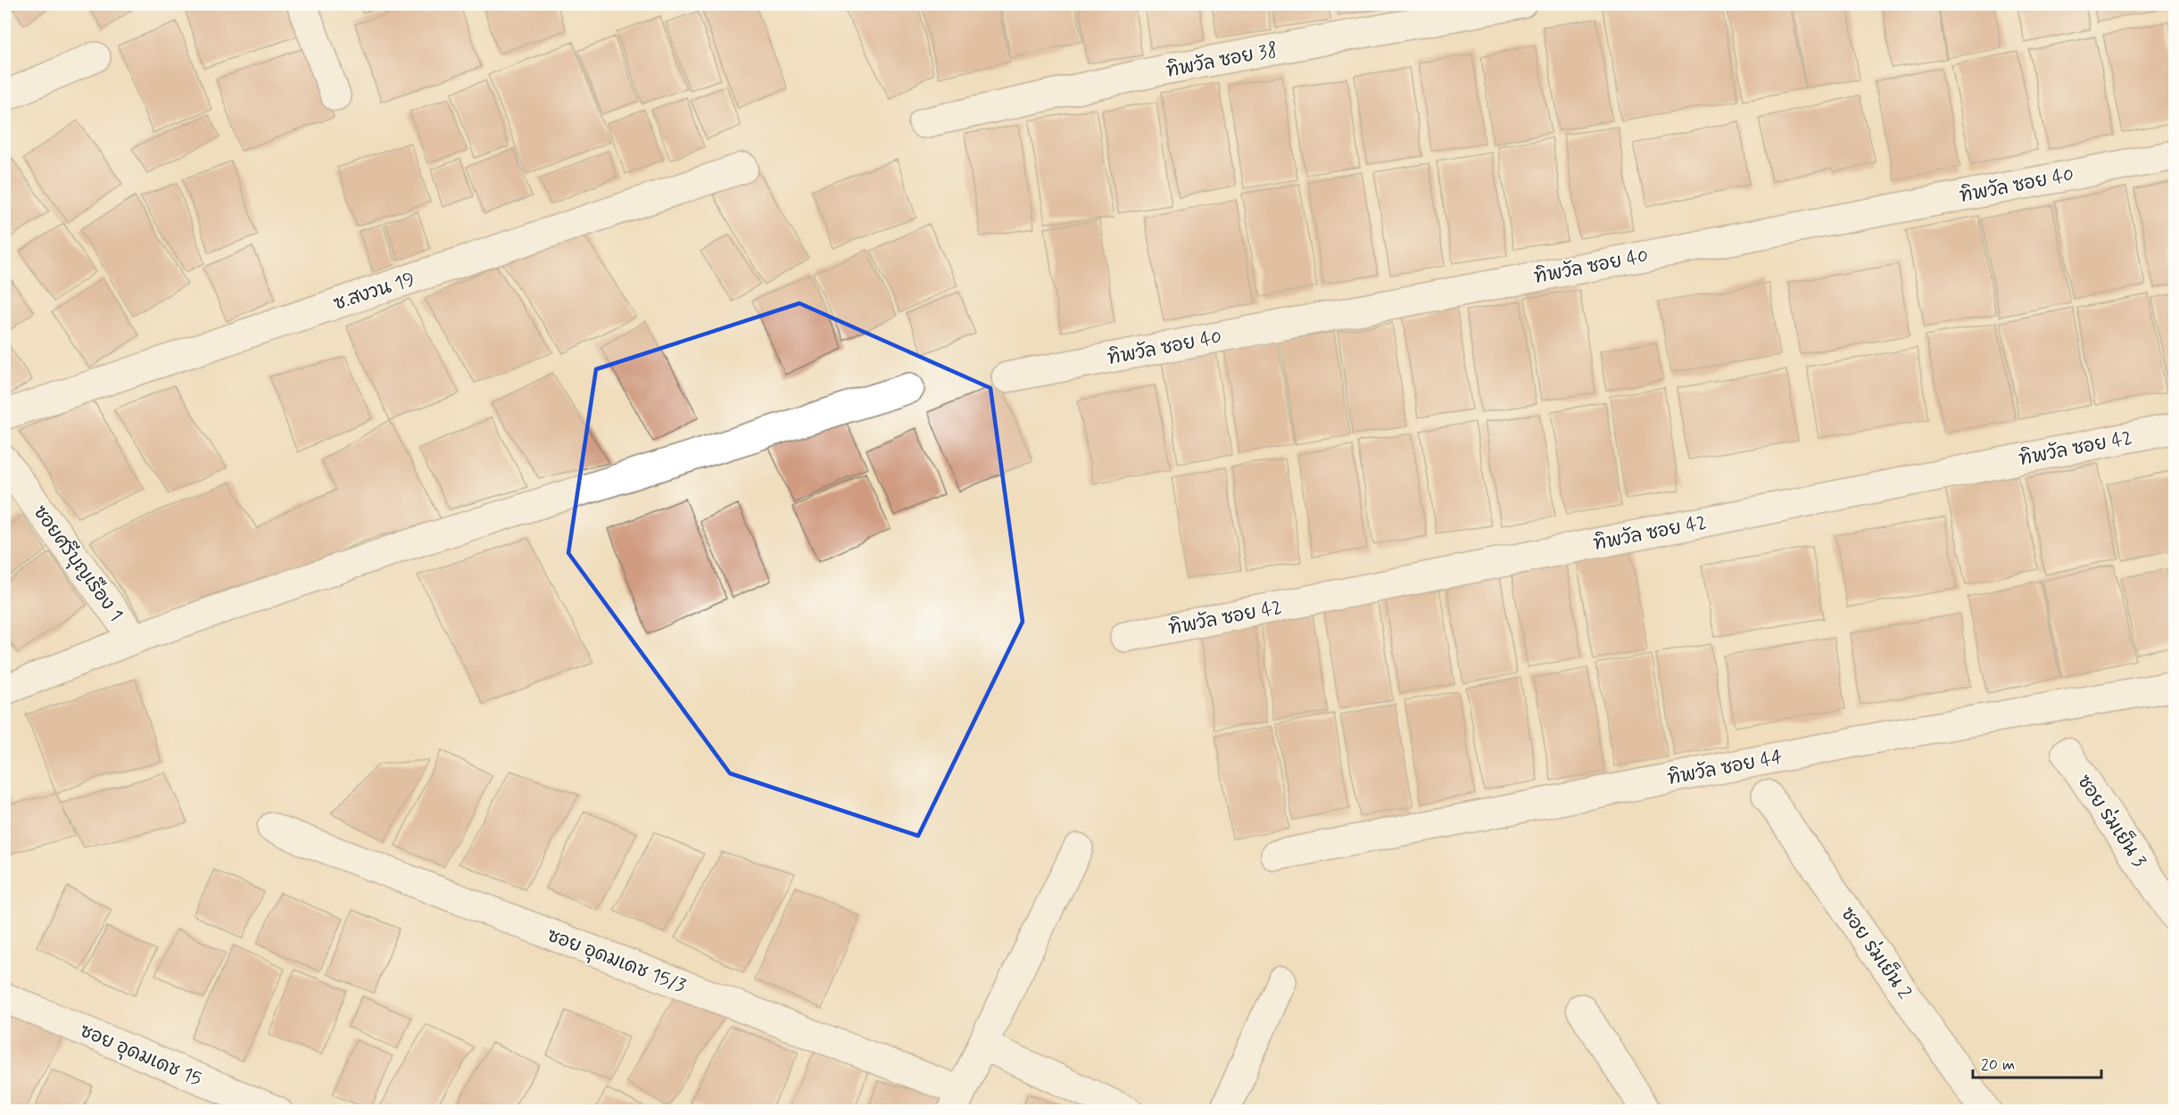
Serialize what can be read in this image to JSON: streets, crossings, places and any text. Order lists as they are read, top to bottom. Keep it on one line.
{"streets":{"street":["ทิพวัล ซอย 38","ทิพวัล ซอย 40","ซ.สงวน 19","ทิพวัล ซอย 42","ซอยศรีบุญเรือง 1","ทิพวัล ซอย 44","ซอย ร่มเย็น 3","ซอย ร่มเย็น 2","ซอย อุดมเดช 15/3","ซอย อุดมเดช 15"]},"scale_bar":"20 m"}
